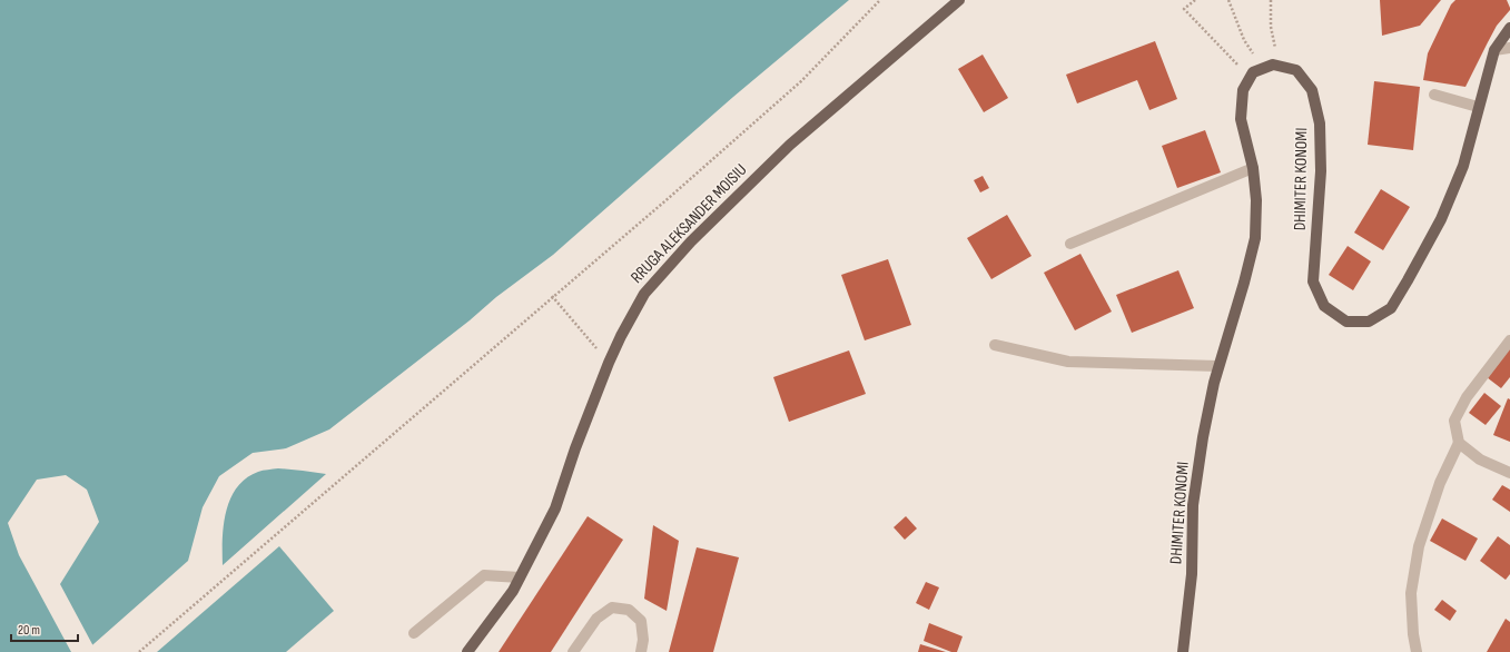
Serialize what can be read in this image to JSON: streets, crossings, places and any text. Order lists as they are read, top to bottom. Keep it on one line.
{"streets":{"main road":["DHIMITER KONOMI","RRUGA ALEKSANDER MOISIU"]},"scale_bar":"20 m"}
